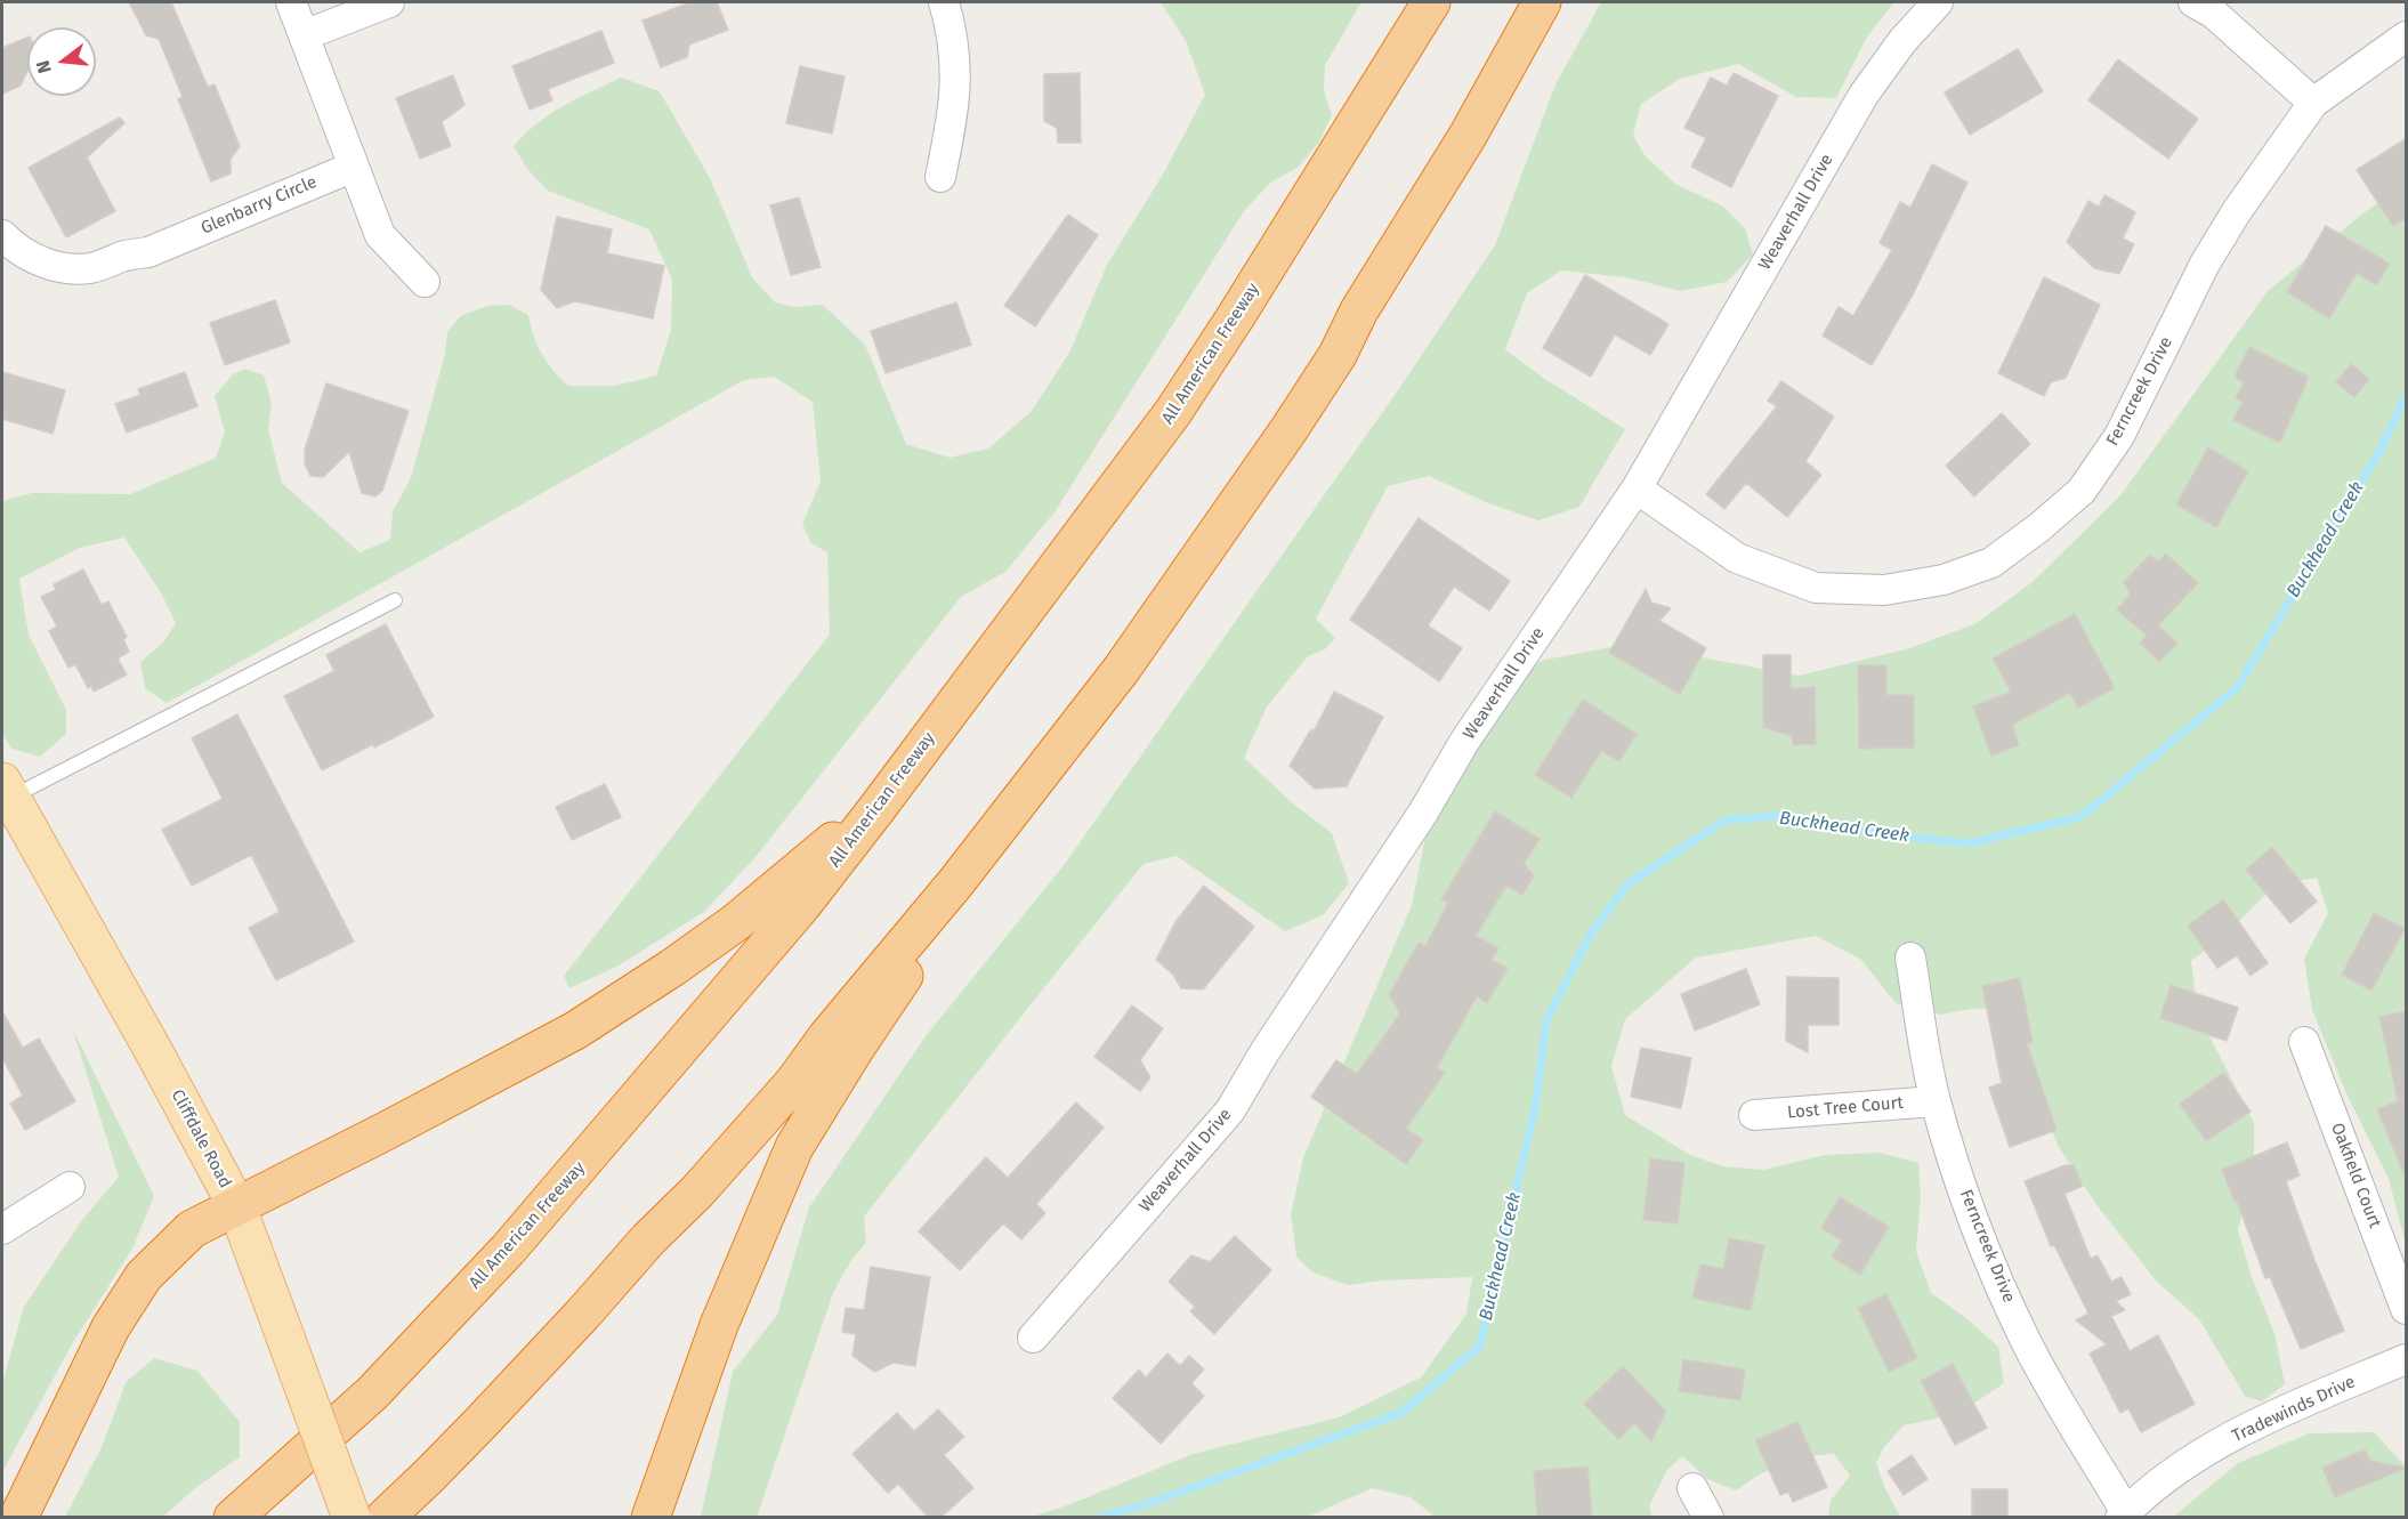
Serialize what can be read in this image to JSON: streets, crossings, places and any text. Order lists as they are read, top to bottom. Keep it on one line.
{"streets":{"highway":["All American Freeway"],"main road":["Cliffdale Road"],"street":["Glenbarry Circle","Weaverhall Drive","Ferncreek Drive","Lost Tree Court","Oakfield Court","Tradewinds Drive"]},"crossings":[["Weaverhall Drive","Ferncreek Drive"],["Ferncreek Drive","Lost Tree Court"],["Ferncreek Drive","Tradewinds Drive"]],"water":["Buckhead Creek"],"north":"left"}
